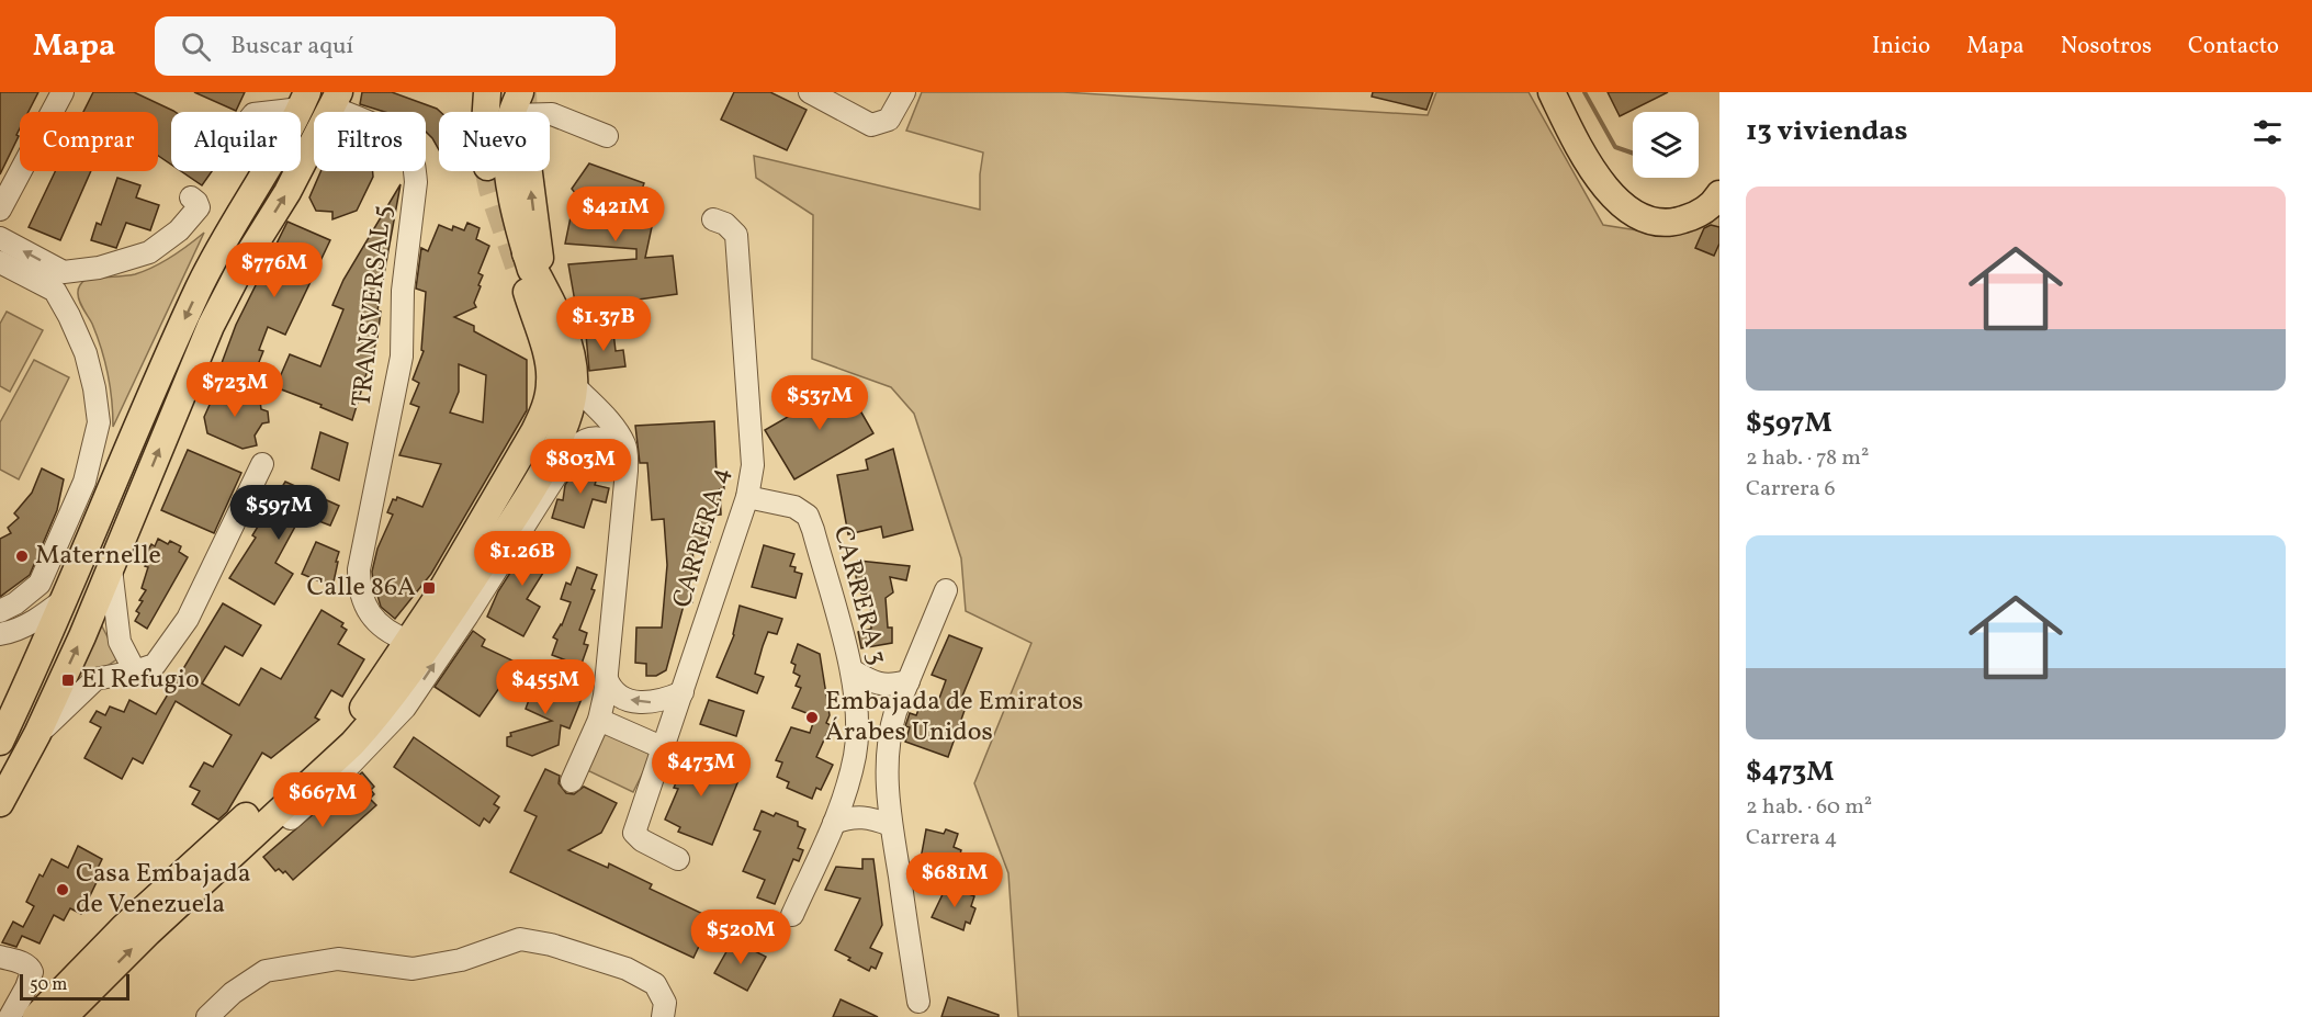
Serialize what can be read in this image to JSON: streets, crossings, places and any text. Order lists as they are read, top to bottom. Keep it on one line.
{"streets":{"street":["TRANSVERSAL 5","CARRERA 4","CARRERA 3"]},"crossings":[["CARRERA 4","CARRERA 3"]],"places":{"other":["Maternelle","Embajada de Emiratos Árabes Unidos","Casa Embajada de Venezuela"],"transit":["Calle 86A","El Refugio"]},"scale_bar":"50 m","page":{"header":"Mapa","search":"Buscar aquí","nav":["Inicio","Mapa","Nosotros","Contacto"],"heading":"13 viviendas","chip":["Comprar","Alquilar","Filtros","Nuevo"],"list":[{"name":"$597M","note":"2 hab. · 78 m² · Carrera 6"},{"name":"$473M","note":"2 hab. · 60 m² · Carrera 4"}],"price":["$421M","$776M","$1.37B","$723M","$537M","$803M","$597M","$1.26B","$455M","$473M","$667M","$681M","$520M"],"scale":"50 m"}}
